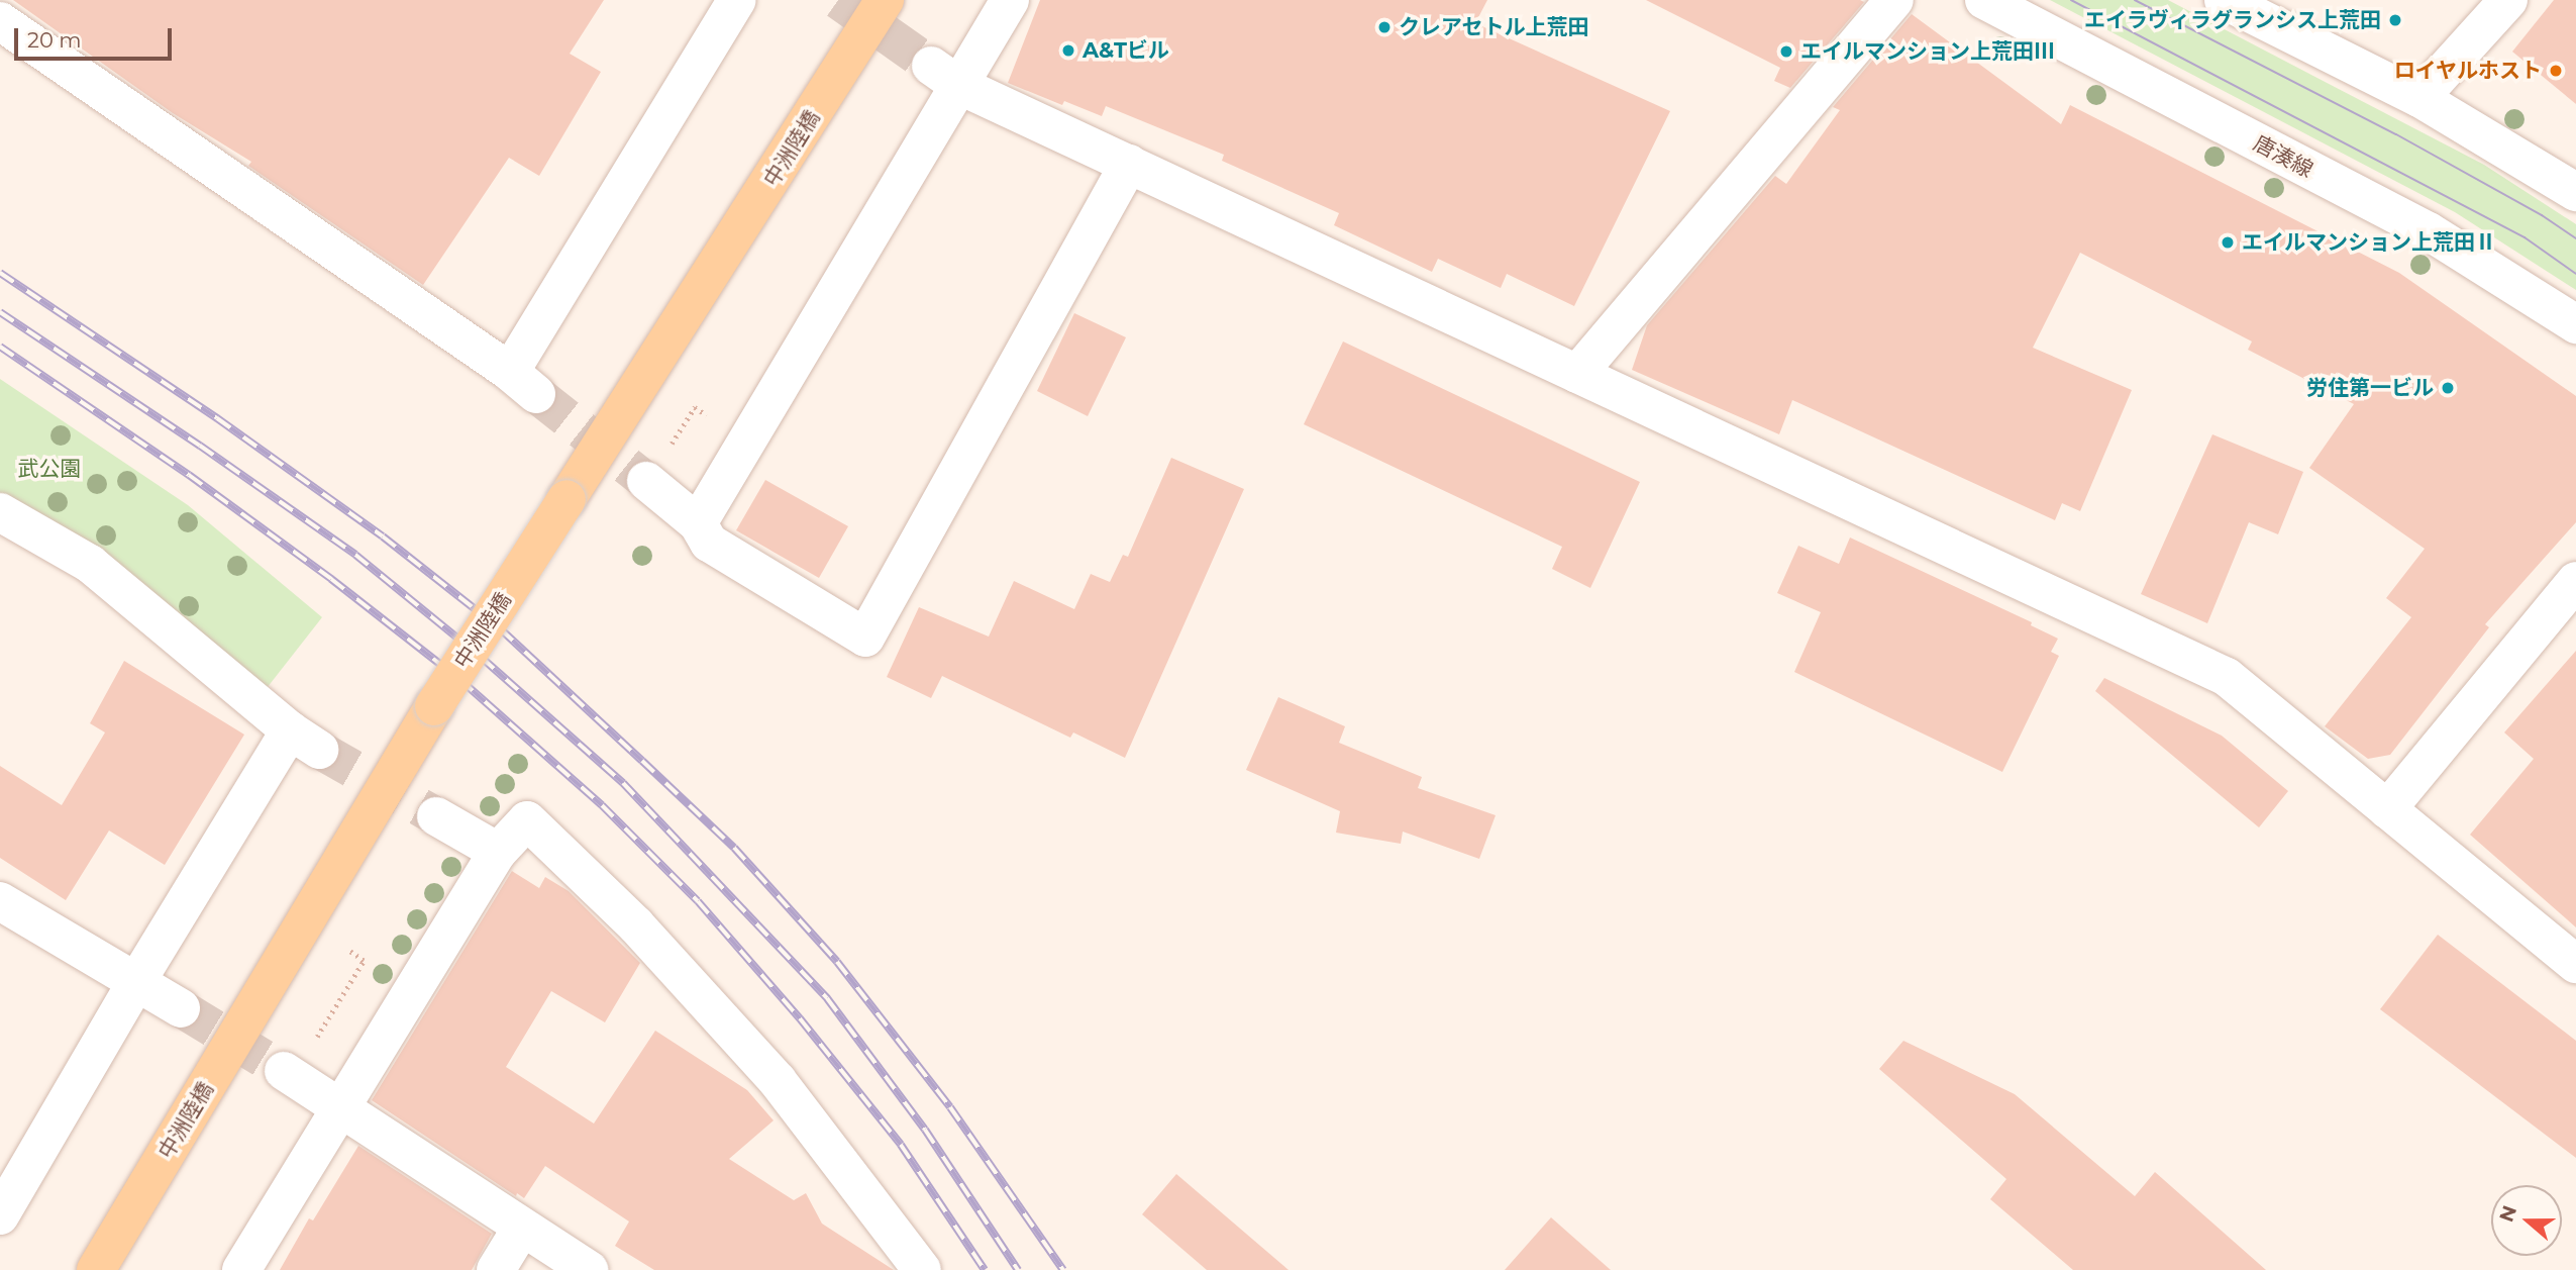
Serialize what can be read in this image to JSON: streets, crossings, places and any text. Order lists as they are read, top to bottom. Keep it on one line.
{"streets":{"main road":["中洲陸橋"],"street":["唐湊線"]},"parks":["武公園"],"places":["エイラヴィラグランシス上荒田","クレアセトル上荒田","A&Tビル","エイルマンション上荒田Ⅲ","ロイヤルホスト","エイルマンション上荒田Ⅱ","労住第一ビル"],"scale_bar":"20 m","north":"left"}
